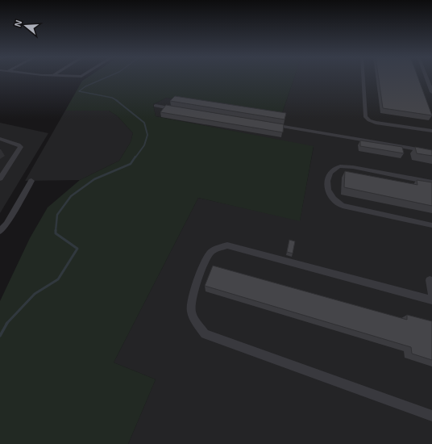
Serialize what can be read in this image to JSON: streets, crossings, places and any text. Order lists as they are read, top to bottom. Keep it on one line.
{"north":"left"}
